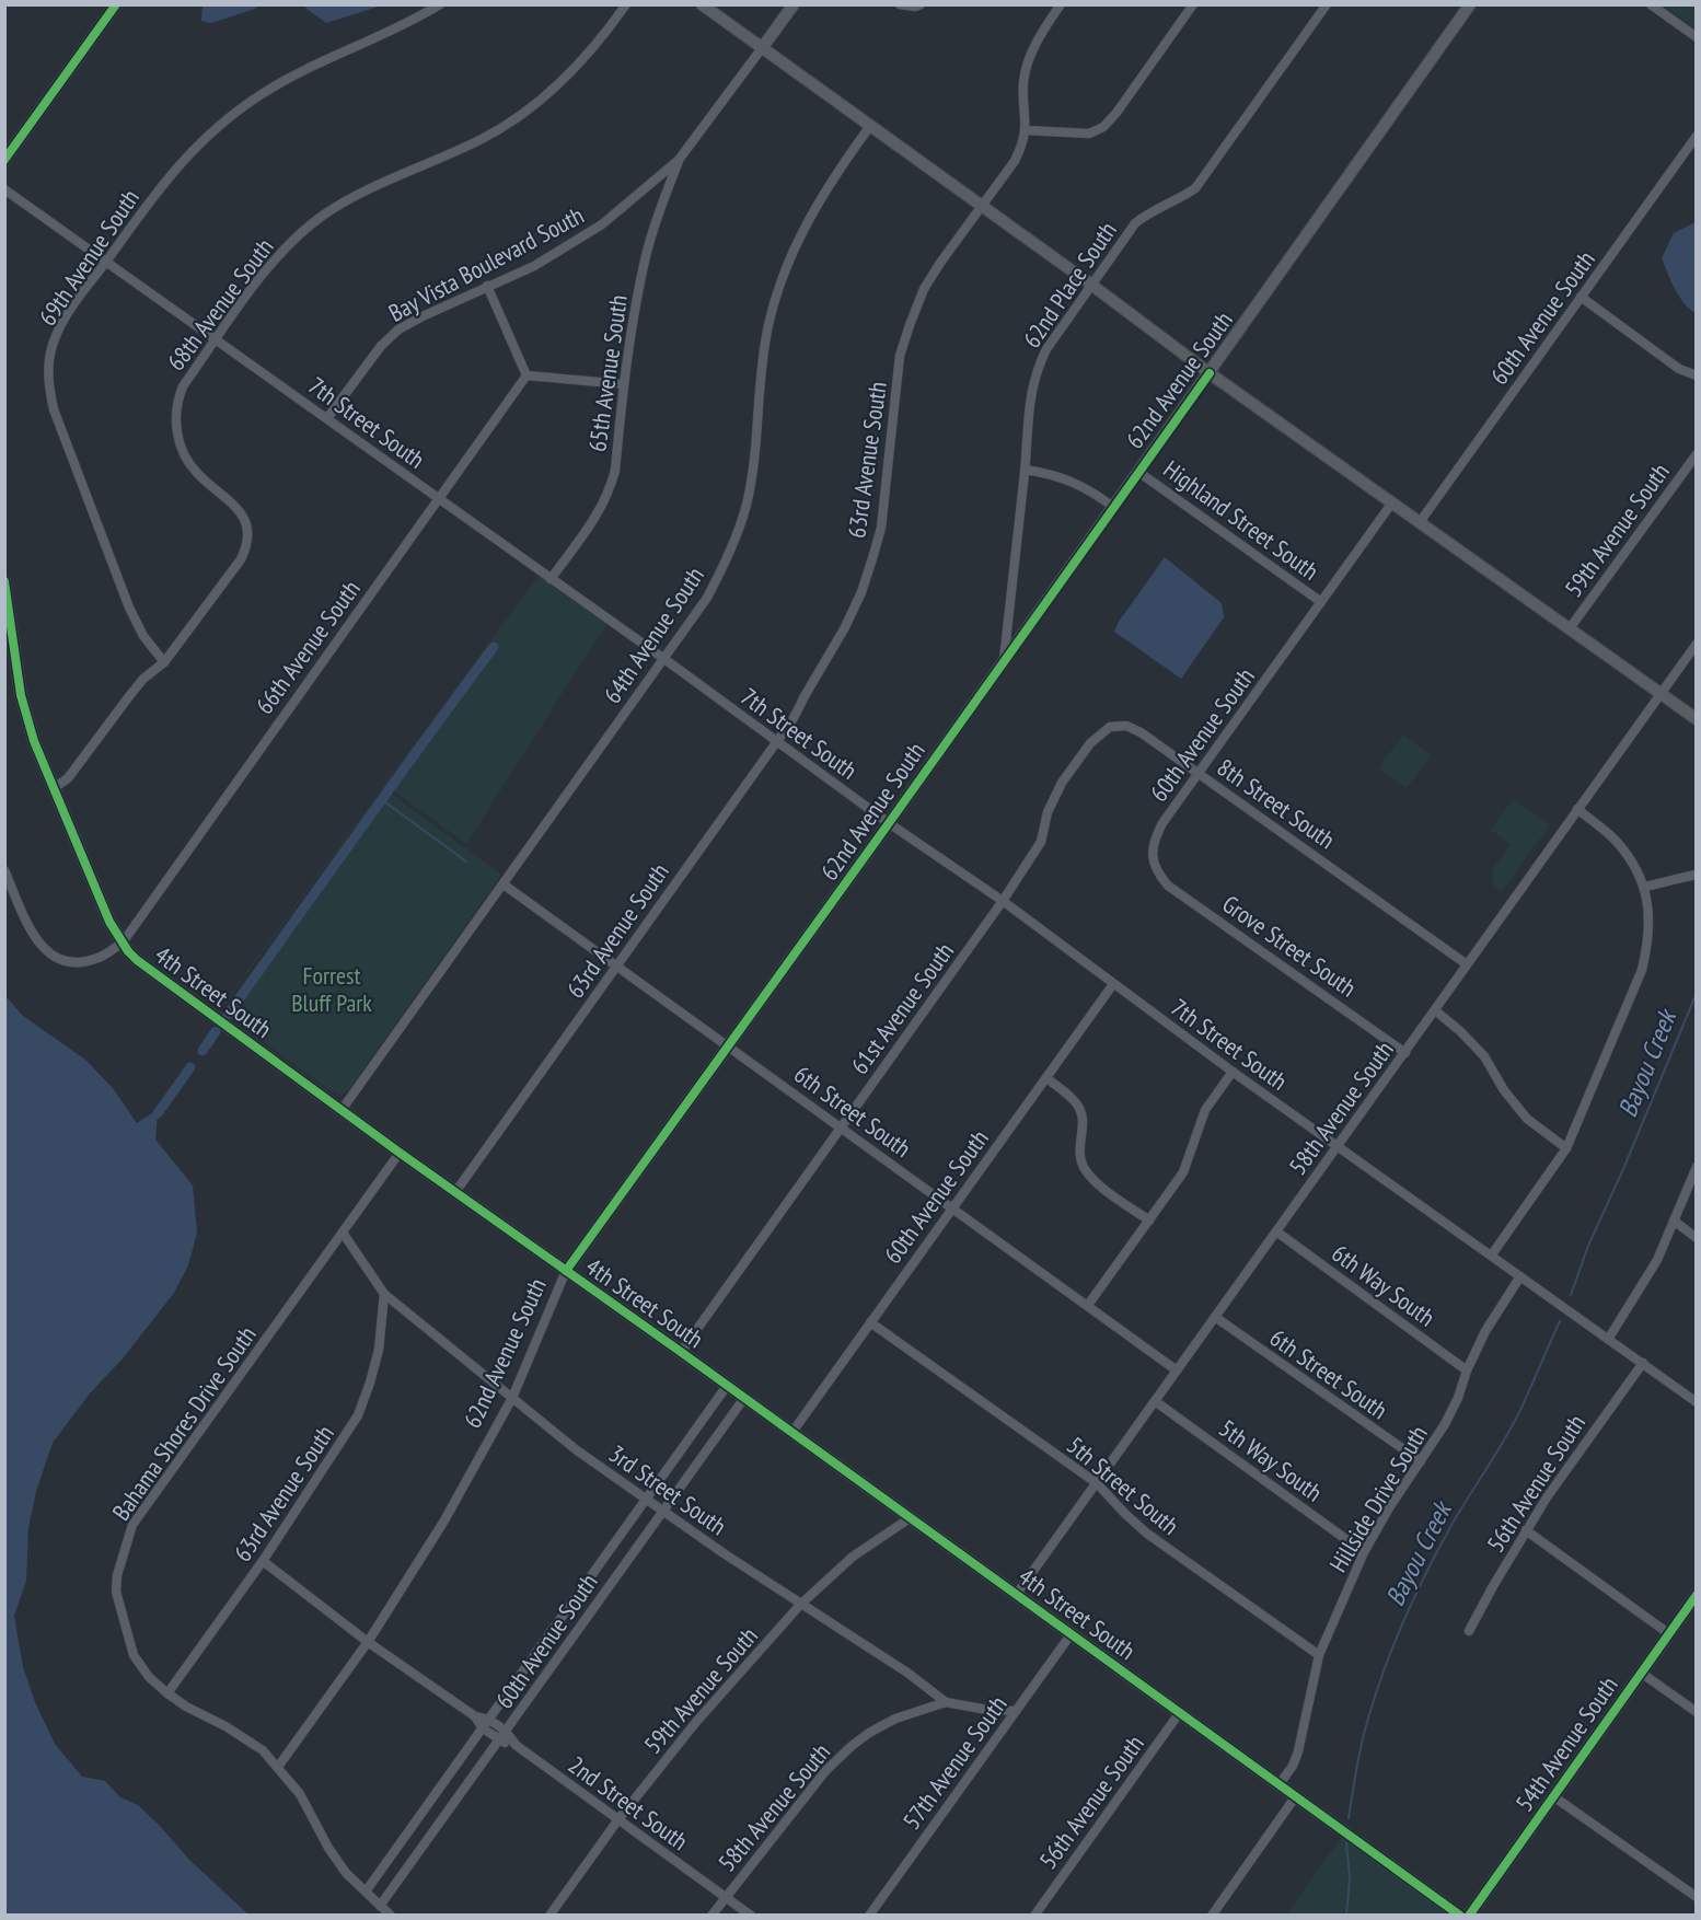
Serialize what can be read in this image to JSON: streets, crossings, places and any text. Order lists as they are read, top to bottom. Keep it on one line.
{"streets":{"street":["69th Avenue South","Bay Vista Boulevard South","62nd Place South","68th Avenue South","60th Avenue South","65th Avenue South","62nd Avenue South","7th Street South","63rd Avenue South","Highland Street South","59th Avenue South","64th Avenue South","66th Avenue South","8th Street South","Grove Street South","4th Street South","61st Avenue South","58th Avenue South","6th Street South","6th Way South","Bahama Shores Drive South","5th Way South","56th Avenue South","5th Street South","3rd Street South","Hillside Drive South","54th Avenue South","57th Avenue South","2nd Street South"]},"crossings":[["69th Avenue South","68th Avenue South"],["69th Avenue South","7th Street South"],["Bay Vista Boulevard South","65th Avenue South"],["Bay Vista Boulevard South","7th Street South"],["62nd Place South","62nd Avenue South"],["68th Avenue South","7th Street South"],["68th Avenue South","4th Street South"],["60th Avenue South","7th Street South"],["60th Avenue South","Highland Street South"],["60th Avenue South","8th Street South"],["60th Avenue South","Grove Street South"],["60th Avenue South","4th Street South"],["60th Avenue South","6th Street South"],["60th Avenue South","Bahama Shores Drive South"],["60th Avenue South","5th Street South"],["60th Avenue South","3rd Street South"],["60th Avenue South","2nd Street South"],["65th Avenue South","7th Street South"],["62nd Avenue South","7th Street South"],["62nd Avenue South","Highland Street South"],["62nd Avenue South","4th Street South"],["62nd Avenue South","6th Street South"],["62nd Avenue South","Bahama Shores Drive South"],["62nd Avenue South","3rd Street South"],["62nd Avenue South","2nd Street South"],["7th Street South","63rd Avenue South"],["7th Street South","64th Avenue South"],["7th Street South","66th Avenue South"],["7th Street South","61st Avenue South"],["7th Street South","58th Avenue South"],["7th Street South","56th Avenue South"],["7th Street South","Hillside Drive South"],["63rd Avenue South","4th Street South"],["63rd Avenue South","6th Street South"],["63rd Avenue South","Bahama Shores Drive South"],["63rd Avenue South","3rd Street South"],["63rd Avenue South","2nd Street South"],["59th Avenue South","4th Street South"],["59th Avenue South","3rd Street South"],["59th Avenue South","2nd Street South"],["64th Avenue South","4th Street South"],["64th Avenue South","6th Street South"],["66th Avenue South","4th Street South"],["8th Street South","61st Avenue South"],["8th Street South","58th Avenue South"],["Grove Street South","58th Avenue South"],["4th Street South","61st Avenue South"],["4th Street South","58th Avenue South"],["4th Street South","Bahama Shores Drive South"],["4th Street South","56th Avenue South"],["4th Street South","Hillside Drive South"],["4th Street South","57th Avenue South"],["61st Avenue South","6th Street South"],["58th Avenue South","6th Street South"],["58th Avenue South","6th Way South"],["58th Avenue South","5th Way South"],["58th Avenue South","5th Street South"],["58th Avenue South","3rd Street South"],["58th Avenue South","2nd Street South"],["6th Street South","Hillside Drive South"],["6th Way South","Hillside Drive South"],["Bahama Shores Drive South","3rd Street South"],["5th Way South","Hillside Drive South"],["5th Street South","Hillside Drive South"],["3rd Street South","57th Avenue South"]],"water":["Bayou Creek"],"parks":["Forrest Bluff Park"]}
